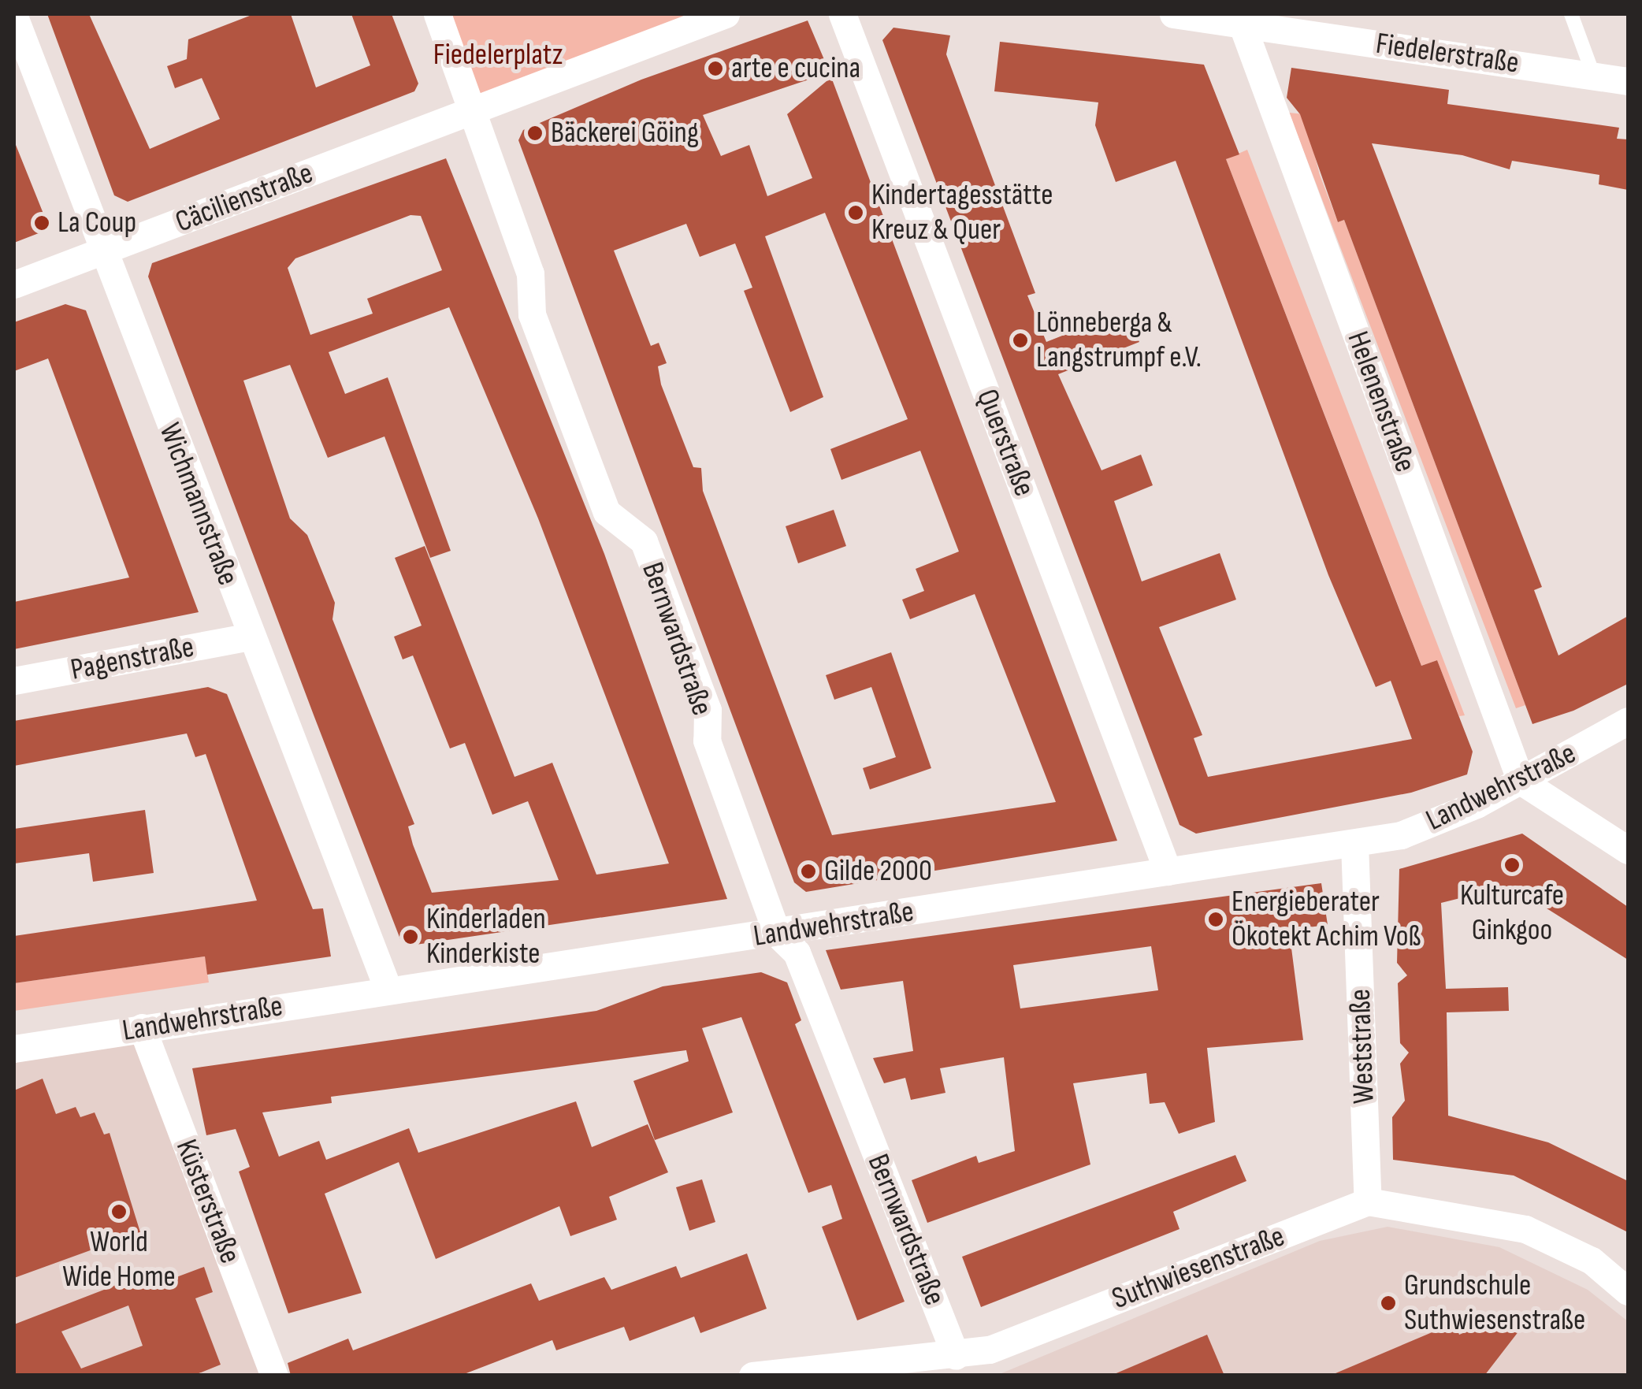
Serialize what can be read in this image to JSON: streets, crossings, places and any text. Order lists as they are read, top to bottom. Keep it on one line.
{"streets":{"street":["Fiedelerstraße","Cäcilienstraße","Helenenstraße","Querstraße","Wichmannstraße","Bernwardstraße","Pagenstraße","Landwehrstraße","Weststraße","Küsterstraße","Suthwiesenstraße"]},"crossings":[["Fiedelerstraße","Helenenstraße"],["Cäcilienstraße","Wichmannstraße"],["Cäcilienstraße","Bernwardstraße"],["Helenenstraße","Landwehrstraße"],["Querstraße","Landwehrstraße"],["Wichmannstraße","Pagenstraße"],["Wichmannstraße","Landwehrstraße"],["Bernwardstraße","Landwehrstraße"],["Bernwardstraße","Suthwiesenstraße"],["Landwehrstraße","Weststraße"],["Landwehrstraße","Küsterstraße"],["Weststraße","Suthwiesenstraße"]],"parks":["Fiedelerplatz"],"places":["arte e cucina","Bäckerei Göing","Kindertagesstätte Kreuz & Quer","La Coup","Lönneberga & Langstrumpf e.V.","Kulturcafe Ginkgoo","Gilde 2000","Energieberater Ökotekt Achim Voß","Kinderladen Kinderkiste","World Wide Home","Grundschule Suthwiesenstraße"]}
